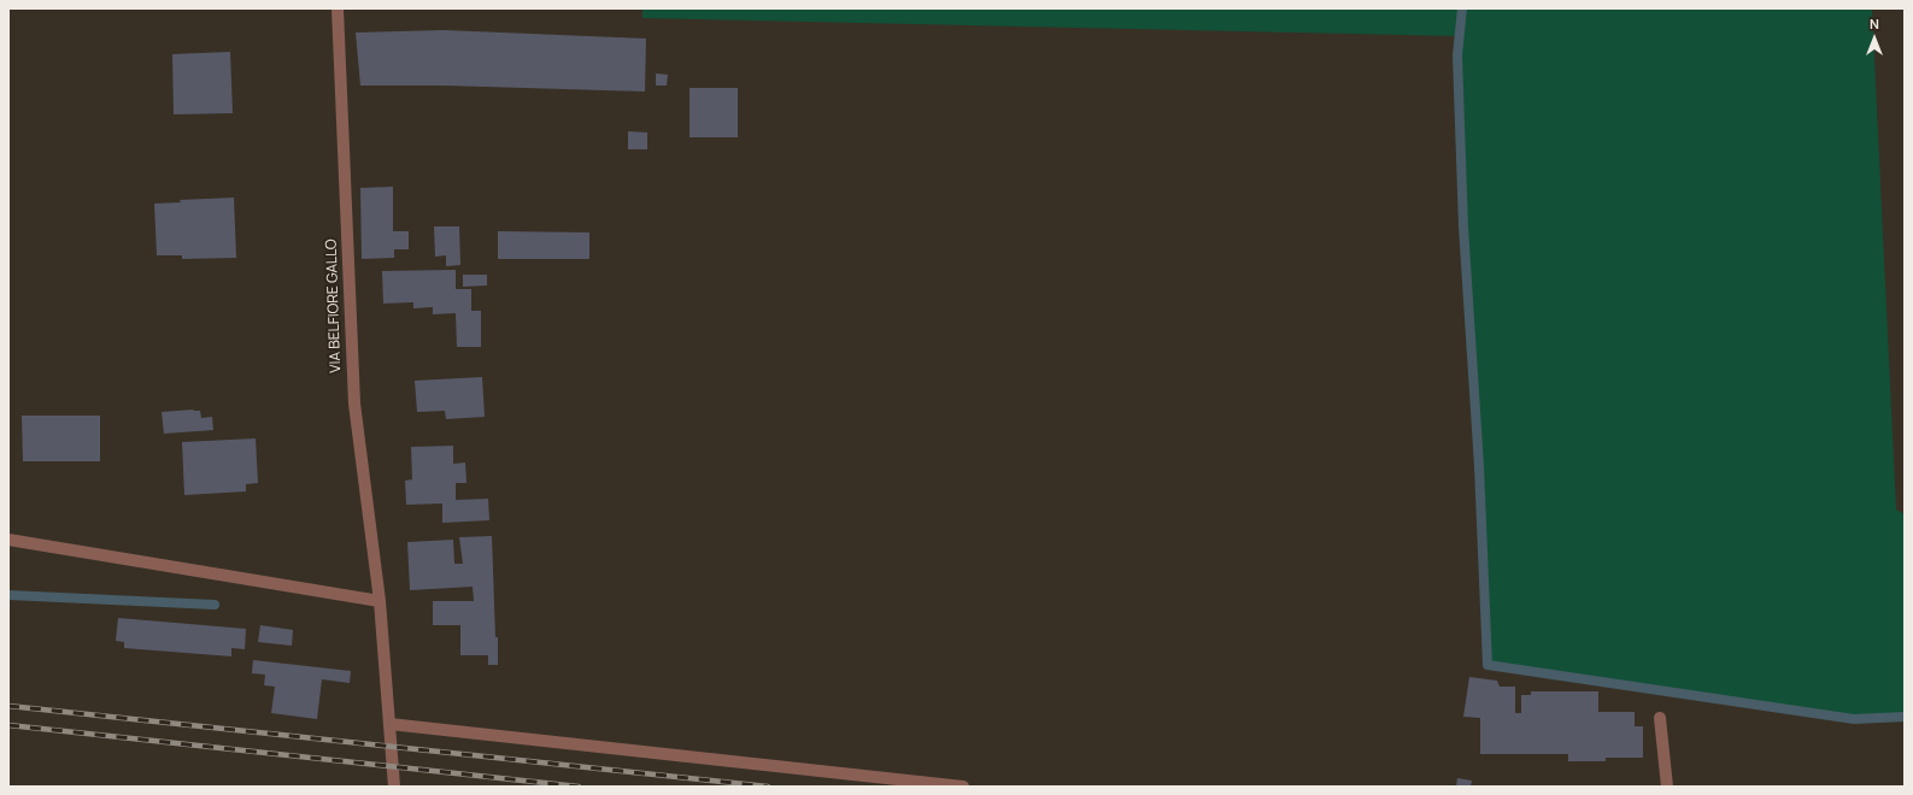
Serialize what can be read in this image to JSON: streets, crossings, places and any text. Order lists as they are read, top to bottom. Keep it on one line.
{"streets":{"street":["VIA BELFIORE GALLO"]},"north":"top"}
